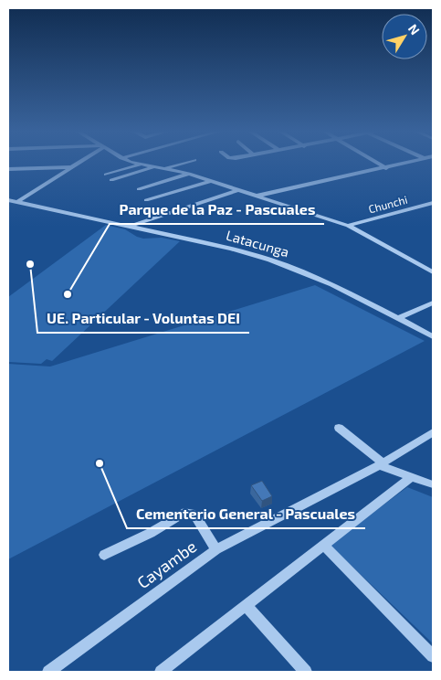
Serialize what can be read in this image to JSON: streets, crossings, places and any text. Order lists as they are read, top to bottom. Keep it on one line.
{"streets":{"street":["Chunchi","Latacunga","Cayambe"]},"places":["UE. Particular - Voluntas DEI","Parque de la Paz - Pascuales","Cementerio General - Pascuales"],"north":"top right"}
